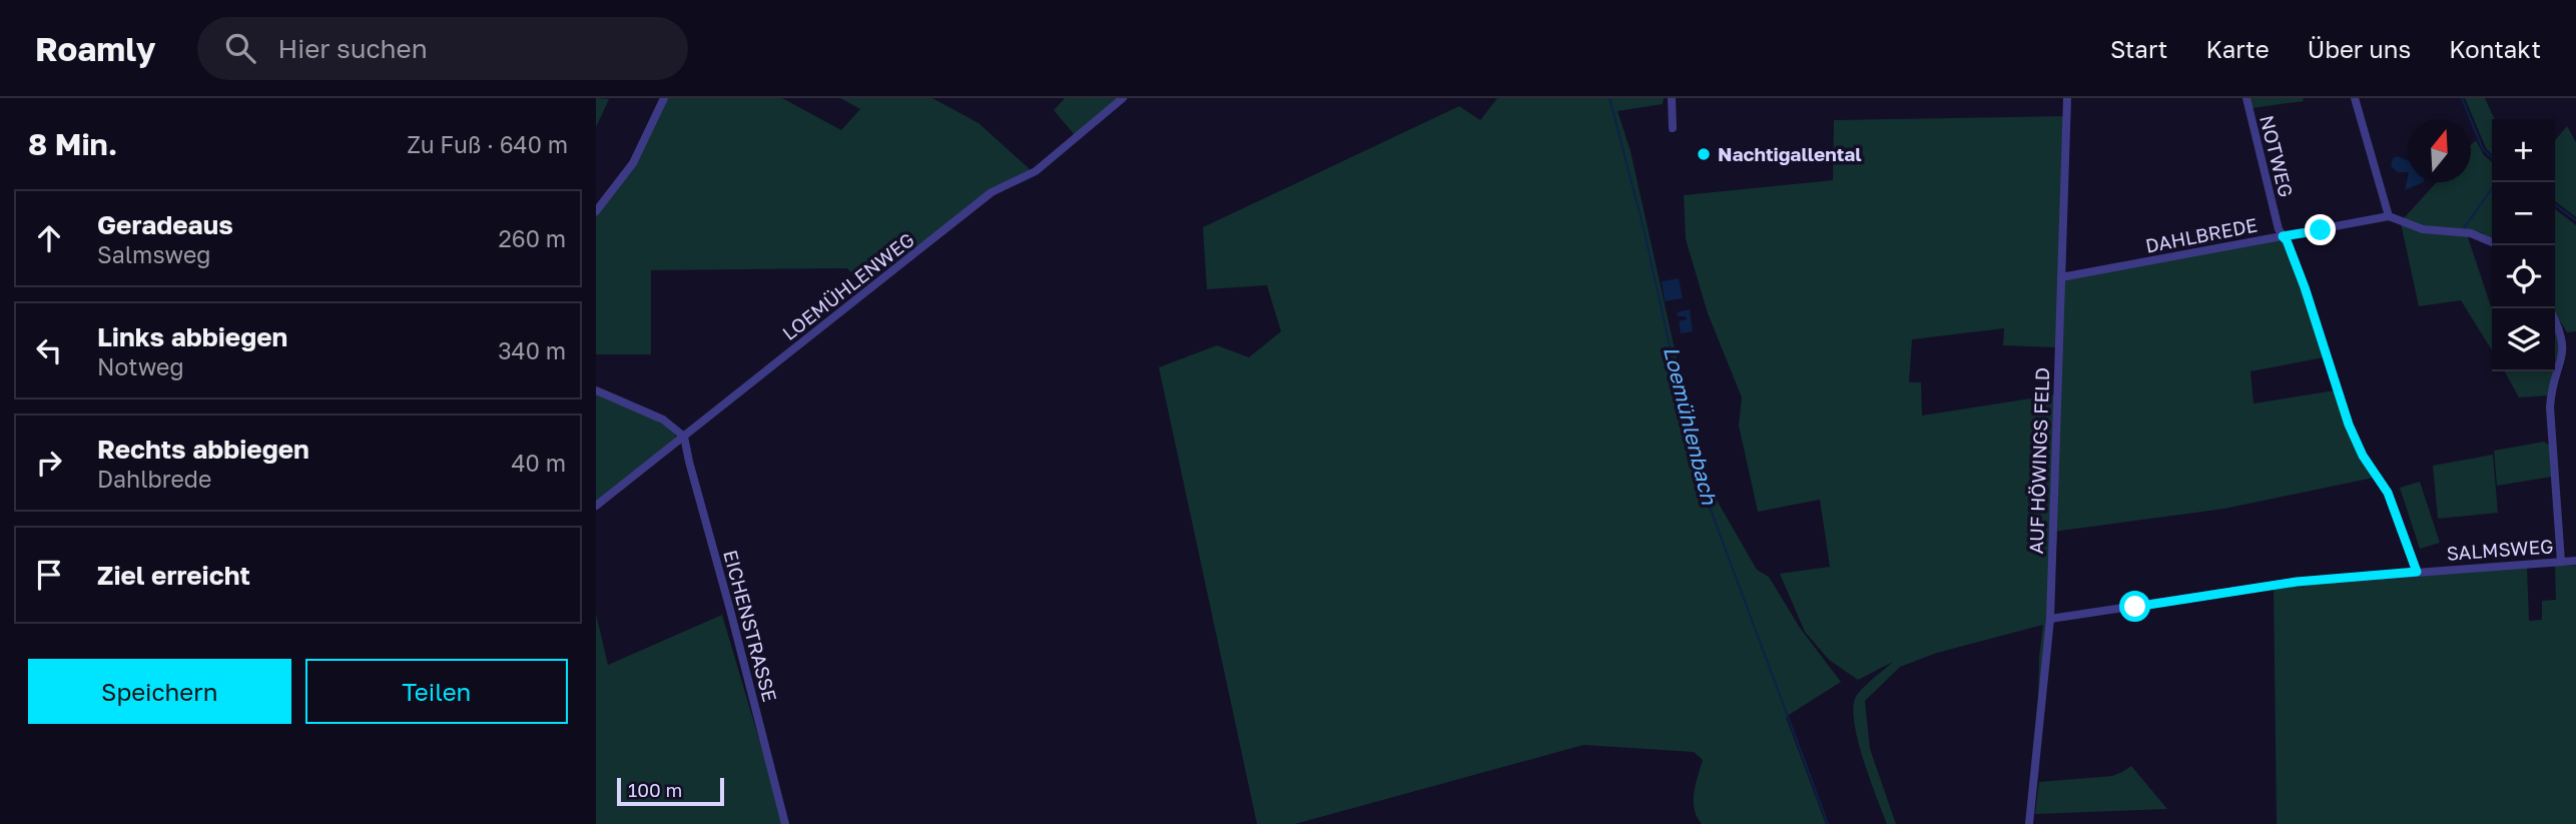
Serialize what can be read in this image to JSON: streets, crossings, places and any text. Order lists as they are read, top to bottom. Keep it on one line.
{"streets":{"street":["NOTWEG","DAHLBREDE","LOEMÜHLENWEG","AUF HÖWINGS FELD","SALMSWEG","EICHENSTRASSE"]},"crossings":[["NOTWEG","DAHLBREDE"],["NOTWEG","SALMSWEG"],["DAHLBREDE","AUF HÖWINGS FELD"],["LOEMÜHLENWEG","EICHENSTRASSE"],["AUF HÖWINGS FELD","SALMSWEG"]],"water":["Loemühlenbach"],"places":["Nachtigallental"],"scale_bar":"100 m","north":"top","page":{"header":"Roamly","search":"Hier suchen","nav":["Start","Karte","Über uns","Kontakt"],"heading":["8 Min.","Zu Fuß · 640 m"],"map_buttons":["+","−"],"list":[["Geradeaus","Salmsweg","260 m"],["Links abbiegen","Notweg","340 m"],["Rechts abbiegen","Dahlbrede","40 m"],"Ziel erreicht"],"buttons":["Speichern","Teilen"],"scale":"100 m"}}
